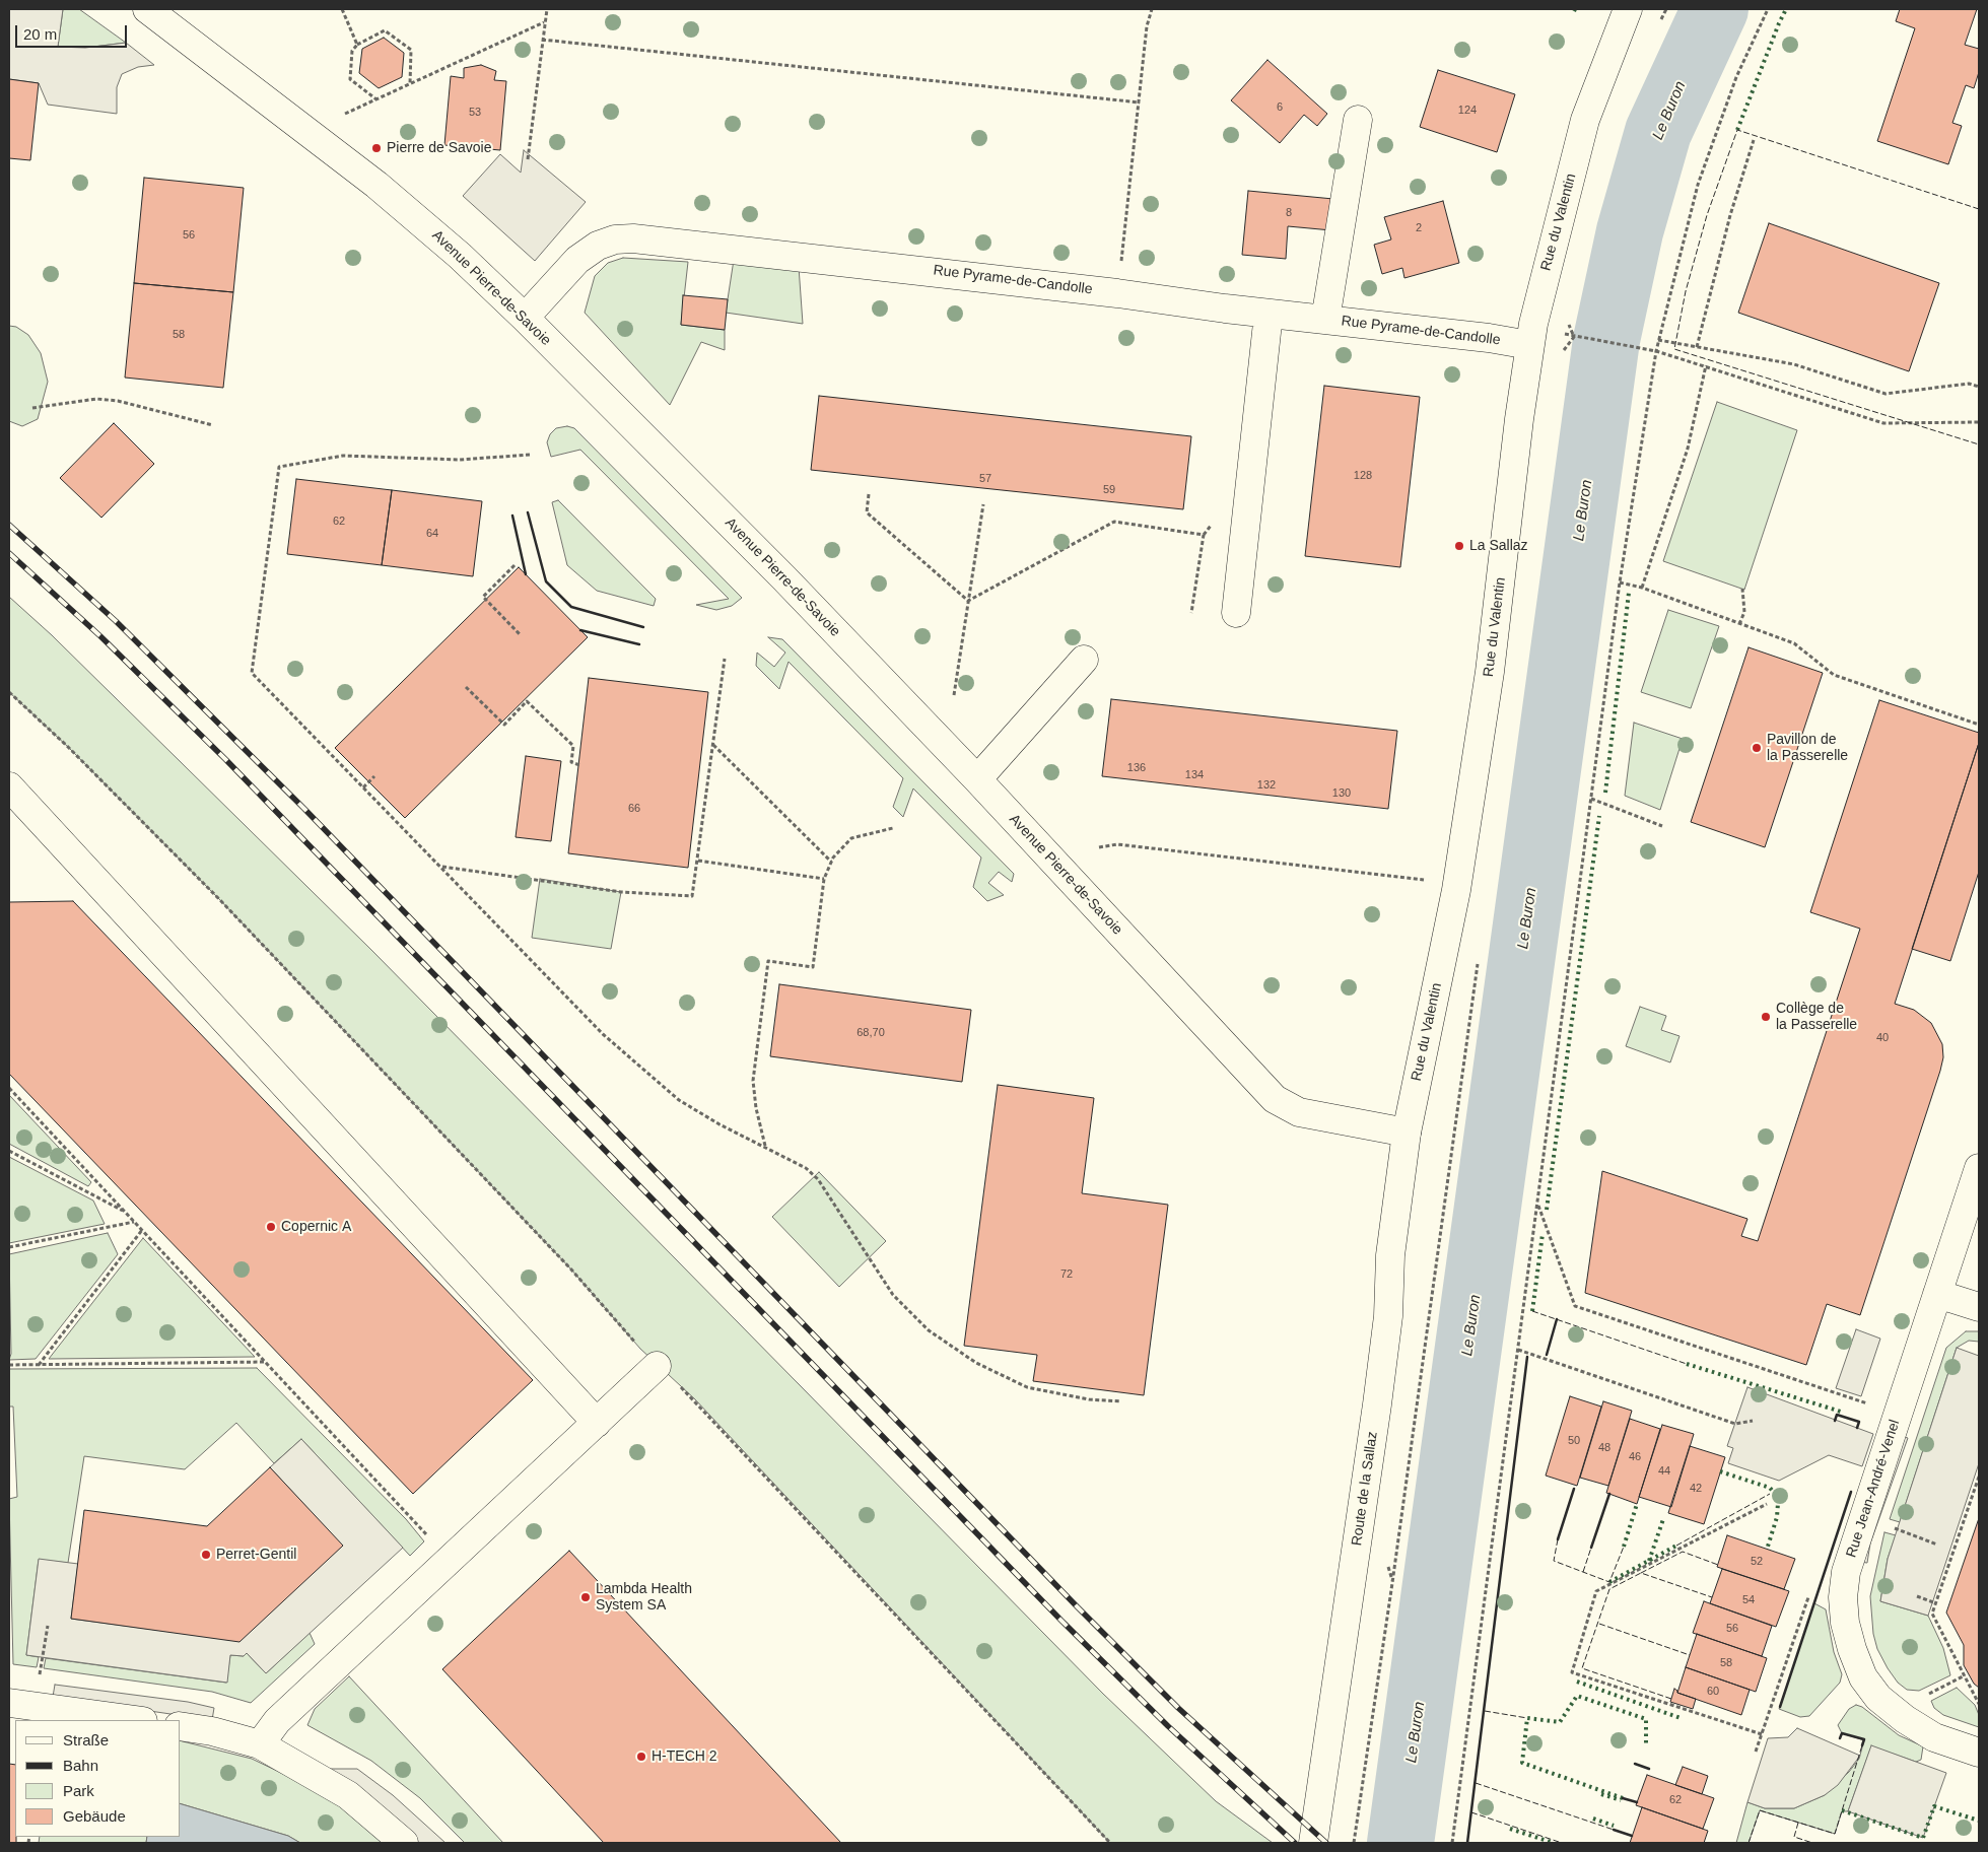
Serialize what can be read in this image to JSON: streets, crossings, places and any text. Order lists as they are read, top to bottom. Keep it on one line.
{"streets":{"street":["Rue du Valentin","Rue Pyrame-de-Candolle","Avenue Pierre-de-Savoie","Route de la Sallaz","Rue Jean-André-Venel"]},"crossings":[["Rue du Valentin","Rue Pyrame-de-Candolle"],["Rue du Valentin","Avenue Pierre-de-Savoie"],["Rue du Valentin","Route de la Sallaz"],["Rue Pyrame-de-Candolle","Avenue Pierre-de-Savoie"],["Avenue Pierre-de-Savoie","Route de la Sallaz"]],"water":["Le Buron"],"places":["Pierre de Savoie","La Sallaz","Pavillon de la Passerelle","Collège de la Passerelle","Copernic A","Perret-Gentil","Lambda Health System SA","H-TECH 2"],"house_numbers":["6","124","53","8","2","56","58","128","57","59","62","64","136","134","132","130","66","68,70","40","72","50","48","46","44","42","52","54","56","58","60","62"],"legend":["Straße","Bahn","Park","Gebäude"],"scale_bar":"20 m"}
